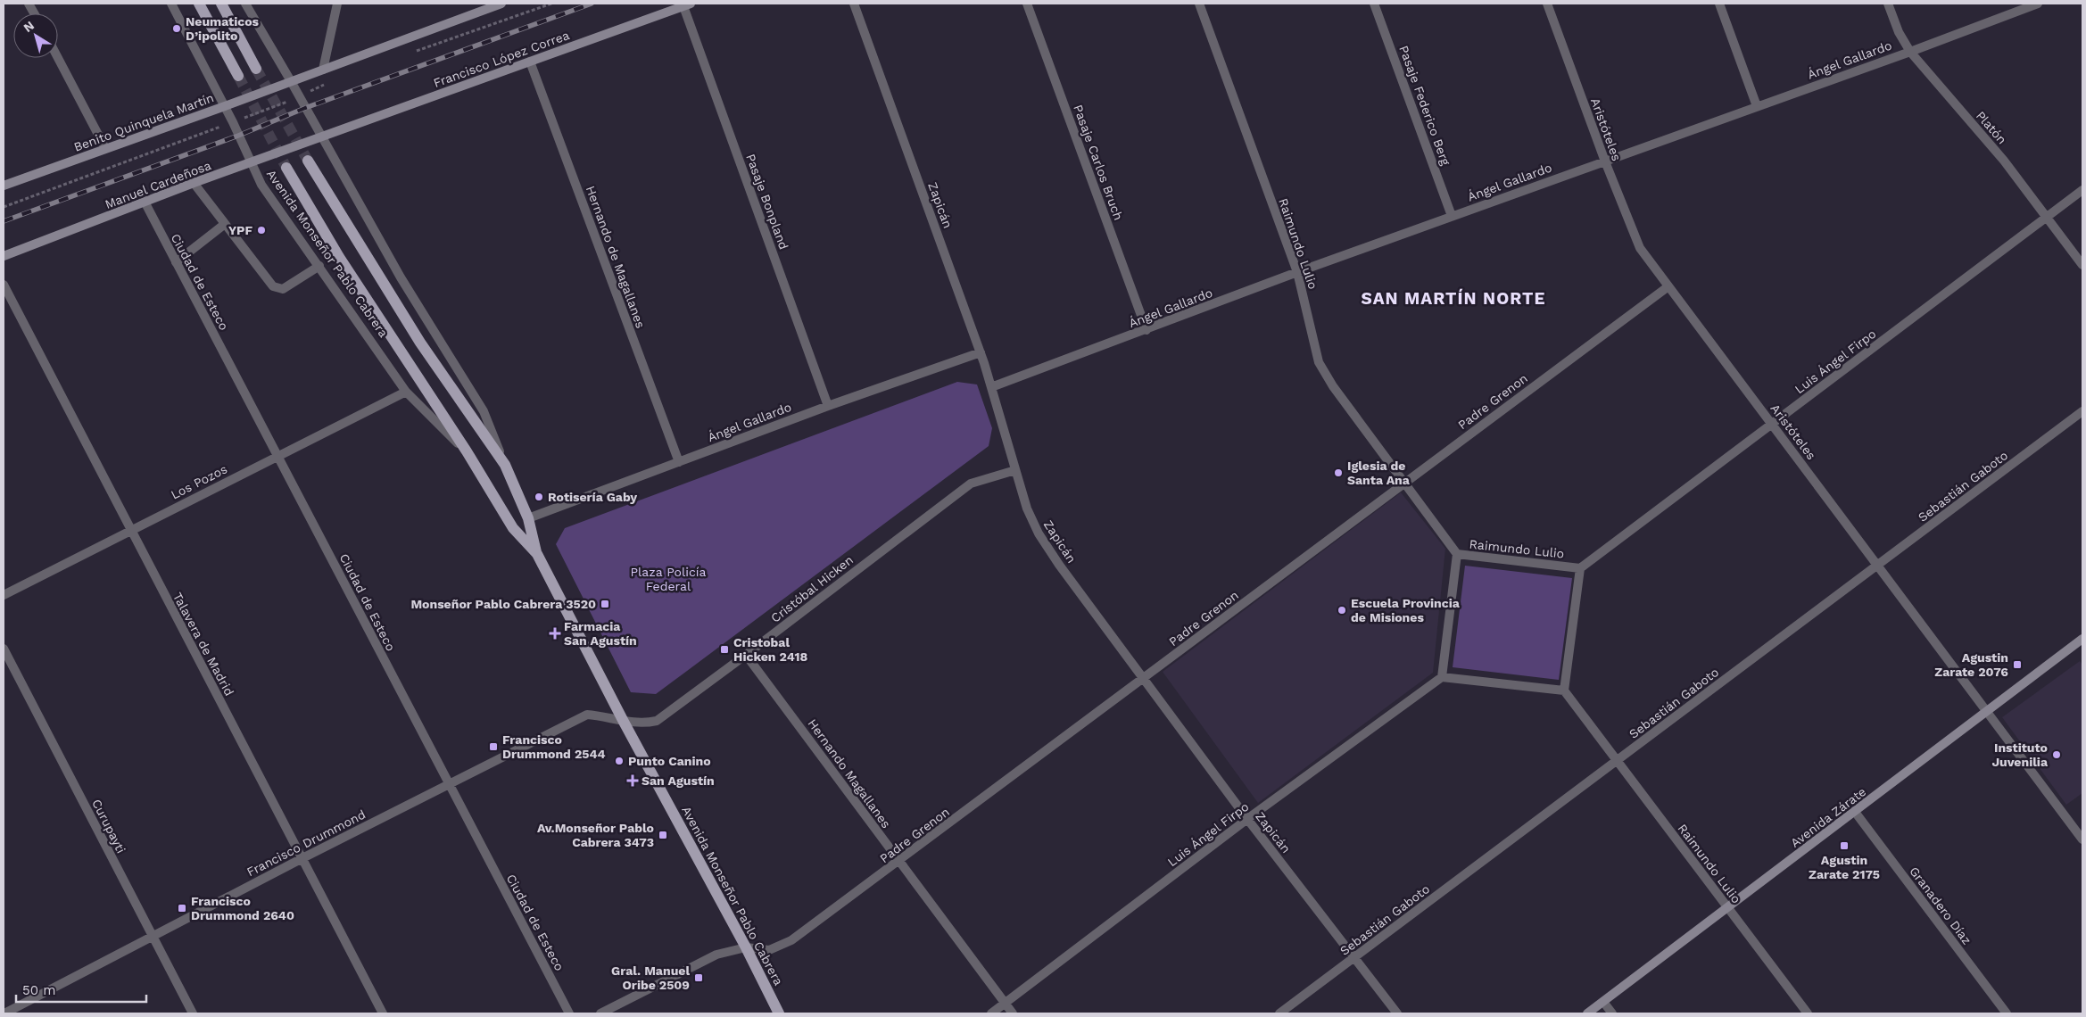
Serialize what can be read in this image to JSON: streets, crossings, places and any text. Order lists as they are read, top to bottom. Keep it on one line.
{"streets":{"main road":["Francisco López Correa","Benito Quinquela Martín","Manuel Cardeñosa","Avenida Monseñor Pablo Cabrera","Avenida Zárate"],"street":["Ángel Gallardo","Pasaje Federico Berg","Platón","Aristóteles","Pasaje Carlos Bruch","Pasaje Bonpland","Zapicán","Raimundo Lulio","Hernando de Magallanes","Ciudad de Esteco","Luis Ángel Firpo","Padre Grenon","Los Pozos","Sebastián Gaboto","Cristóbal Hicken","Talavera de Madrid","Hernando Magallanes","Curupayti","Francisco Drummond","Granadero Díaz"]},"crossings":[["Francisco López Correa","Manuel Cardeñosa"],["Francisco López Correa","Pasaje Bonpland"],["Francisco López Correa","Avenida Monseñor Pablo Cabrera"],["Francisco López Correa","Hernando de Magallanes"],["Ángel Gallardo","Pasaje Federico Berg"],["Ángel Gallardo","Platón"],["Ángel Gallardo","Aristóteles"],["Ángel Gallardo","Pasaje Carlos Bruch"],["Ángel Gallardo","Pasaje Bonpland"],["Ángel Gallardo","Zapicán"],["Ángel Gallardo","Raimundo Lulio"],["Ángel Gallardo","Avenida Monseñor Pablo Cabrera"],["Ángel Gallardo","Hernando de Magallanes"],["Benito Quinquela Martín","Avenida Monseñor Pablo Cabrera"],["Platón","Luis Ángel Firpo"],["Aristóteles","Luis Ángel Firpo"],["Aristóteles","Padre Grenon"],["Aristóteles","Sebastián Gaboto"],["Aristóteles","Avenida Zárate"],["Manuel Cardeñosa","Avenida Monseñor Pablo Cabrera"],["Manuel Cardeñosa","Ciudad de Esteco"],["Zapicán","Luis Ángel Firpo"],["Zapicán","Padre Grenon"],["Zapicán","Sebastián Gaboto"],["Zapicán","Cristóbal Hicken"],["Raimundo Lulio","Luis Ángel Firpo"],["Raimundo Lulio","Padre Grenon"],["Raimundo Lulio","Sebastián Gaboto"],["Raimundo Lulio","Avenida Zárate"],["Avenida Monseñor Pablo Cabrera","Padre Grenon"],["Avenida Monseñor Pablo Cabrera","Los Pozos"],["Avenida Monseñor Pablo Cabrera","Cristóbal Hicken"],["Avenida Monseñor Pablo Cabrera","Francisco Drummond"],["Ciudad de Esteco","Los Pozos"],["Ciudad de Esteco","Francisco Drummond"],["Luis Ángel Firpo","Hernando Magallanes"],["Padre Grenon","Hernando Magallanes"],["Los Pozos","Talavera de Madrid"],["Cristóbal Hicken","Hernando Magallanes"],["Cristóbal Hicken","Francisco Drummond"],["Talavera de Madrid","Francisco Drummond"],["Avenida Zárate","Granadero Díaz"],["Curupayti","Francisco Drummond"]],"districts":["SAN MARTÍN NORTE"],"parks":["Plaza Policía Federal"],"places":{"other":["Neumaticos D’ipolito","YPF","Iglesia de Santa Ana","Rotisería Gaby","Escuela Provincia de Misiones","Instituto Juvenilia","Punto Canino"],"transit":["Monseñor Pablo Cabrera 3520","Cristobal Hicken 2418","Agustin Zarate 2076","Francisco Drummond 2544","Av.Monseñor Pablo Cabrera 3473","Agustin Zarate 2175","Francisco Drummond 2640","Gral. Manuel Oribe 2509"],"health":["Farmacia San Agustín","San Agustín"]},"scale_bar":"50 m","north":"top left"}
